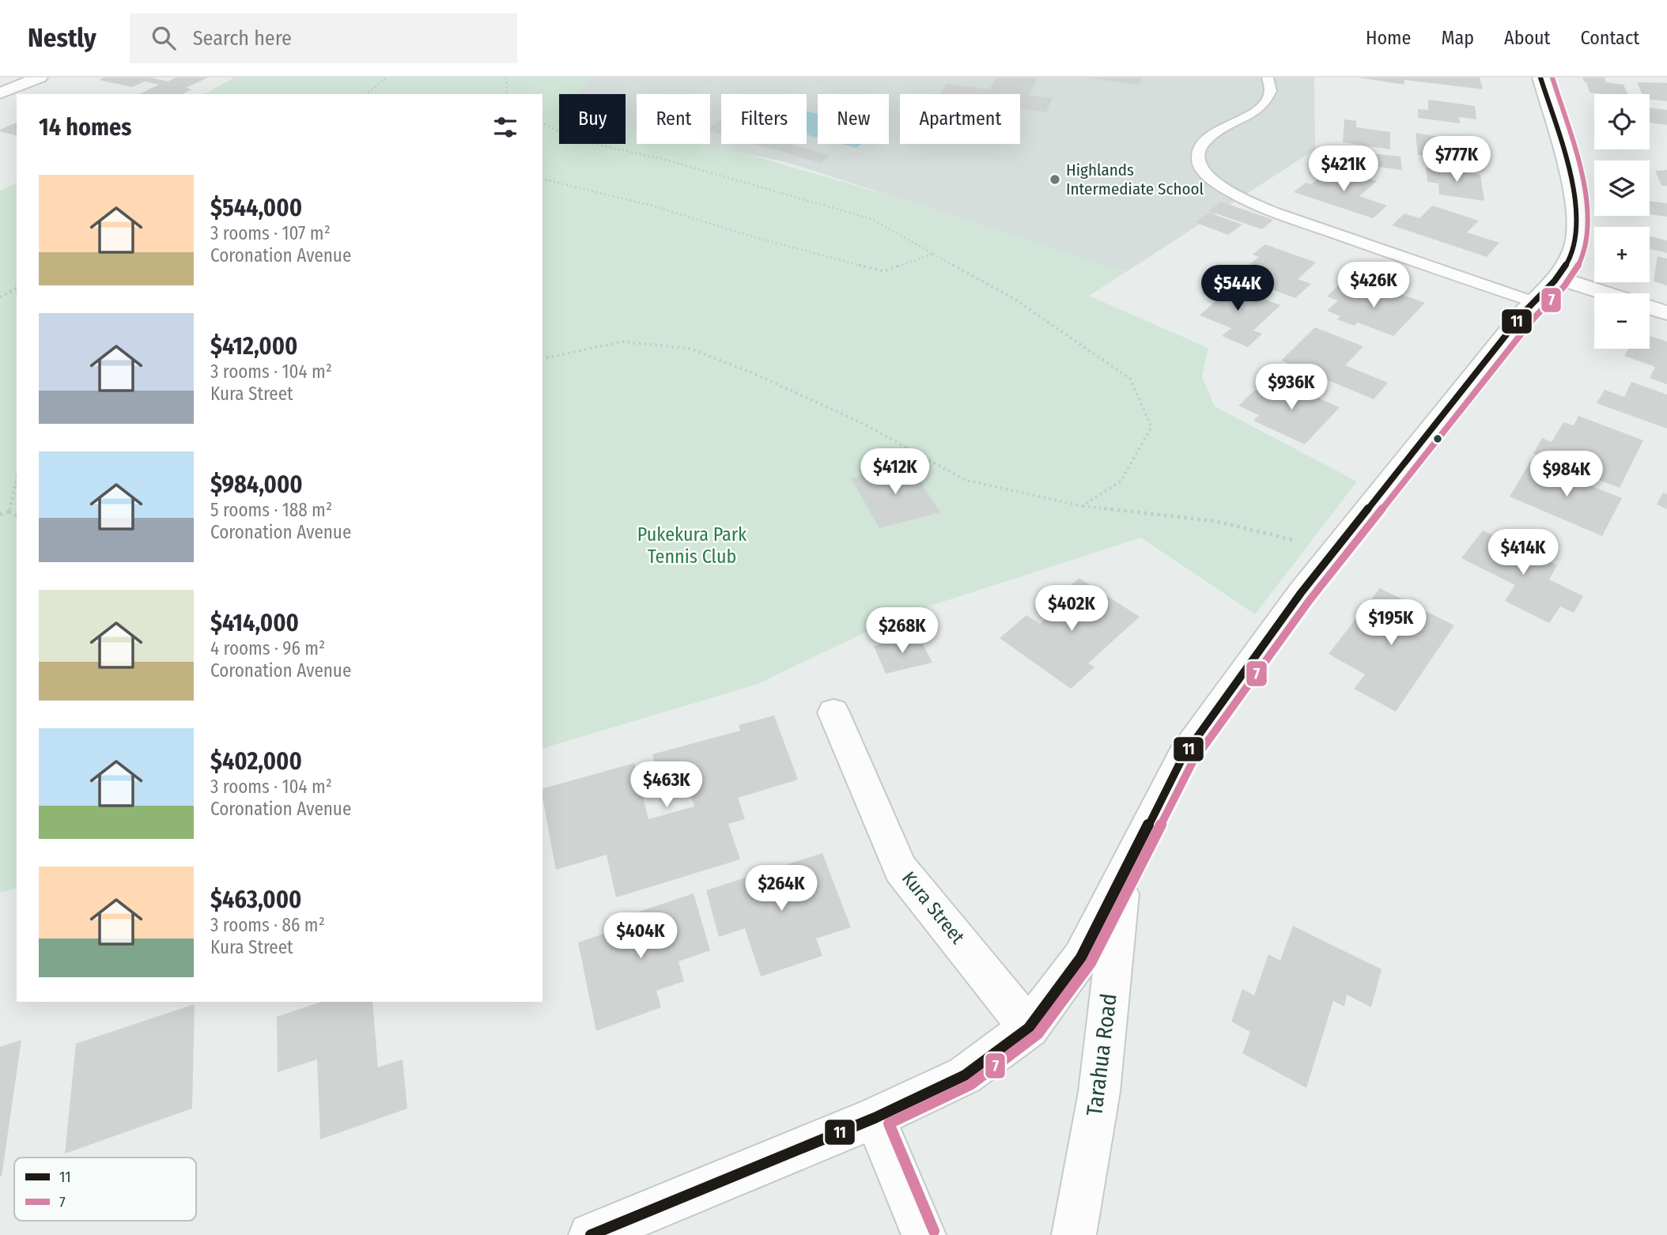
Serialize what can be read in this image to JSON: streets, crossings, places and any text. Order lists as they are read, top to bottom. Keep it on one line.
{"streets":{"main road":["Kura Street","Tarahua Road"]},"parks":["Pukekura Park Tennis Club"],"places":["Highlands Intermediate School"],"lines":["transit line 11","transit line 7"],"legend":["11","7"],"page":{"header":"Nestly","search":"Search here","nav":["Home","Map","About","Contact"],"map_buttons":["+","−"],"chip":["Buy","Rent","Filters","New","Apartment"],"heading":"14 homes","price":["$777K","$421K","$426K","$544K","$936K","$412K","$984K","$414K","$402K","$195K","$268K","$463K","$264K","$404K"],"list":[{"name":"$544,000","note":"3 rooms · 107 m² · Coronation Avenue"},{"name":"$412,000","note":"3 rooms · 104 m² · Kura Street"},{"name":"$984,000","note":"5 rooms · 188 m² · Coronation Avenue"},{"name":"$414,000","note":"4 rooms · 96 m² · Coronation Avenue"},{"name":"$402,000","note":"3 rooms · 104 m² · Coronation Avenue"},{"name":"$463,000","note":"3 rooms · 86 m² · Kura Street"}]}}
